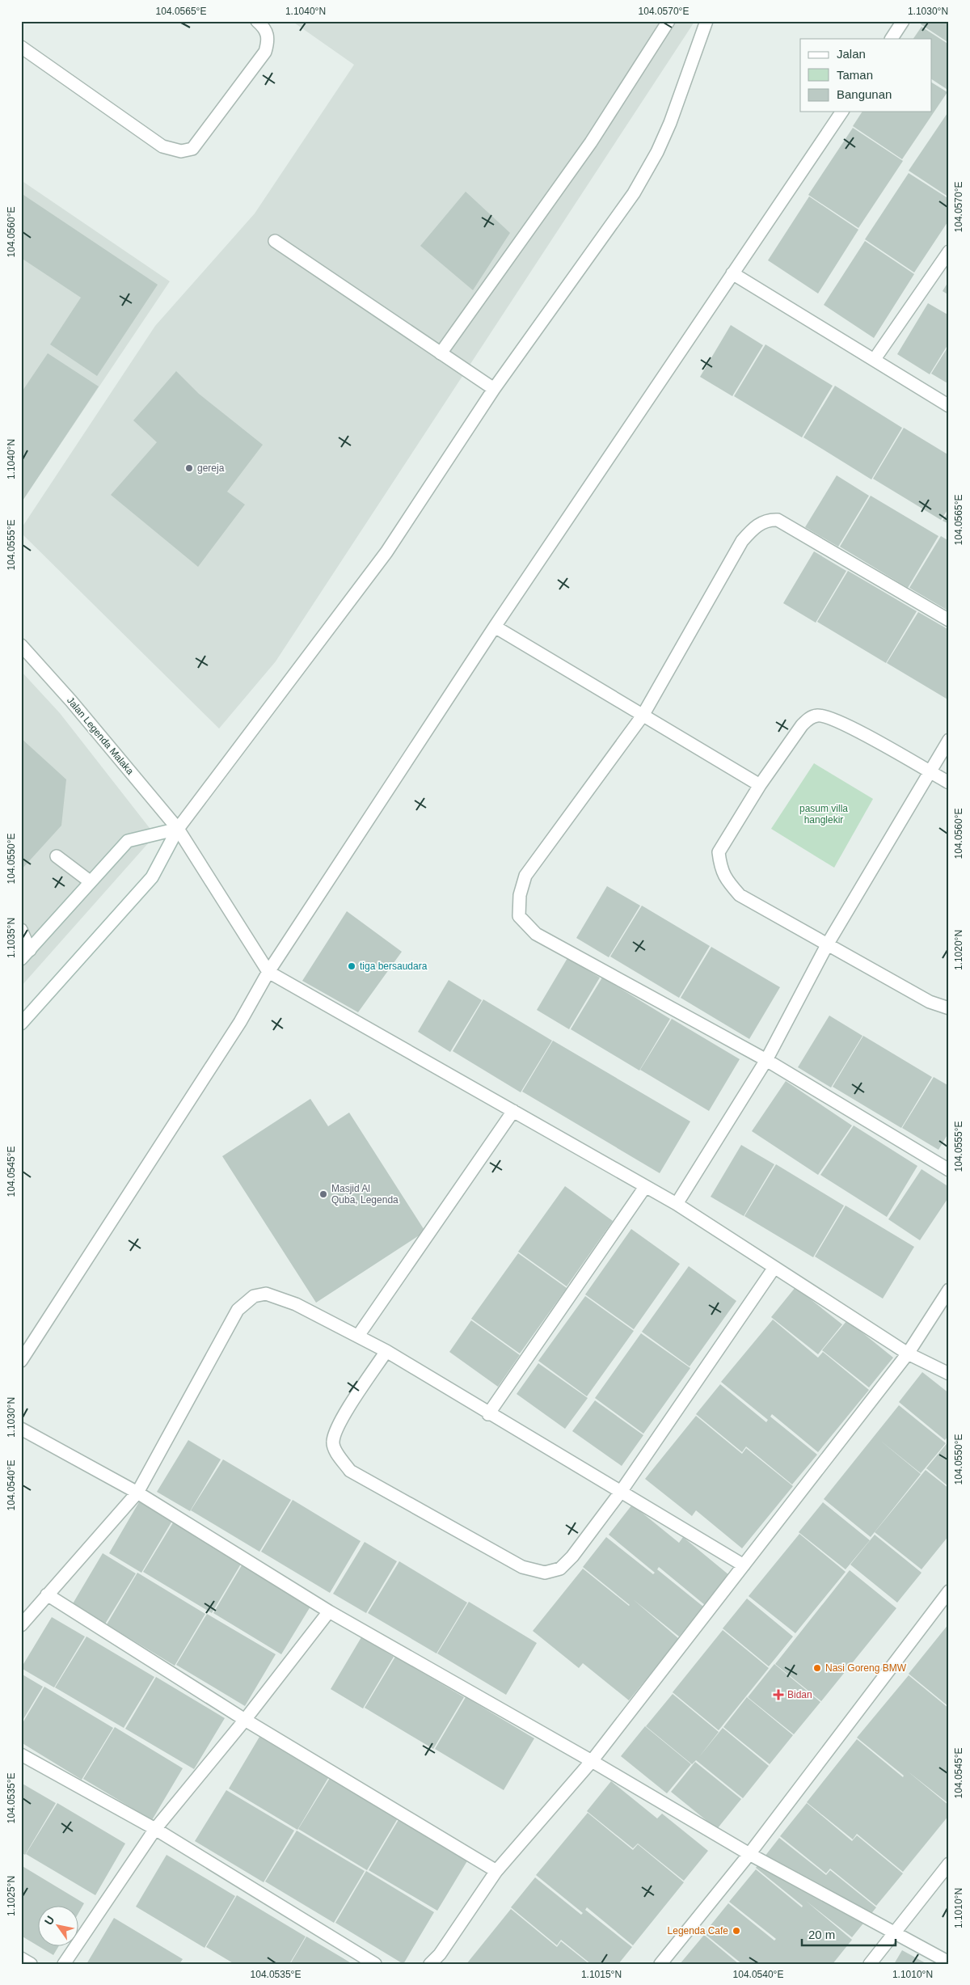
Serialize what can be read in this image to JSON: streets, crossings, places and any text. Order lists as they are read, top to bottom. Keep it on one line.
{"streets":{"street":["Jalan Legenda Malaka"]},"parks":["pasum villa hanglekir"],"places":{"other":["gereja","tiga bersaudara","Masjid Al Quba, Legenda","Nasi Goreng BMW","Legenda Cafe"],"health":["Bidan"]},"legend":["Jalan","Taman","Bangunan"],"scale_bar":"20 m","north":"top left","coordinates":["104.0565°E","1.1040°N","104.0570°E","1.1030°N","104.0560°E","104.0555°E","104.0550°E","1.1035°N","1.1020°N","104.0545°E","104.0540°E","104.0535°E","1.1025°N","1.1010°N","1.1015°N"]}
